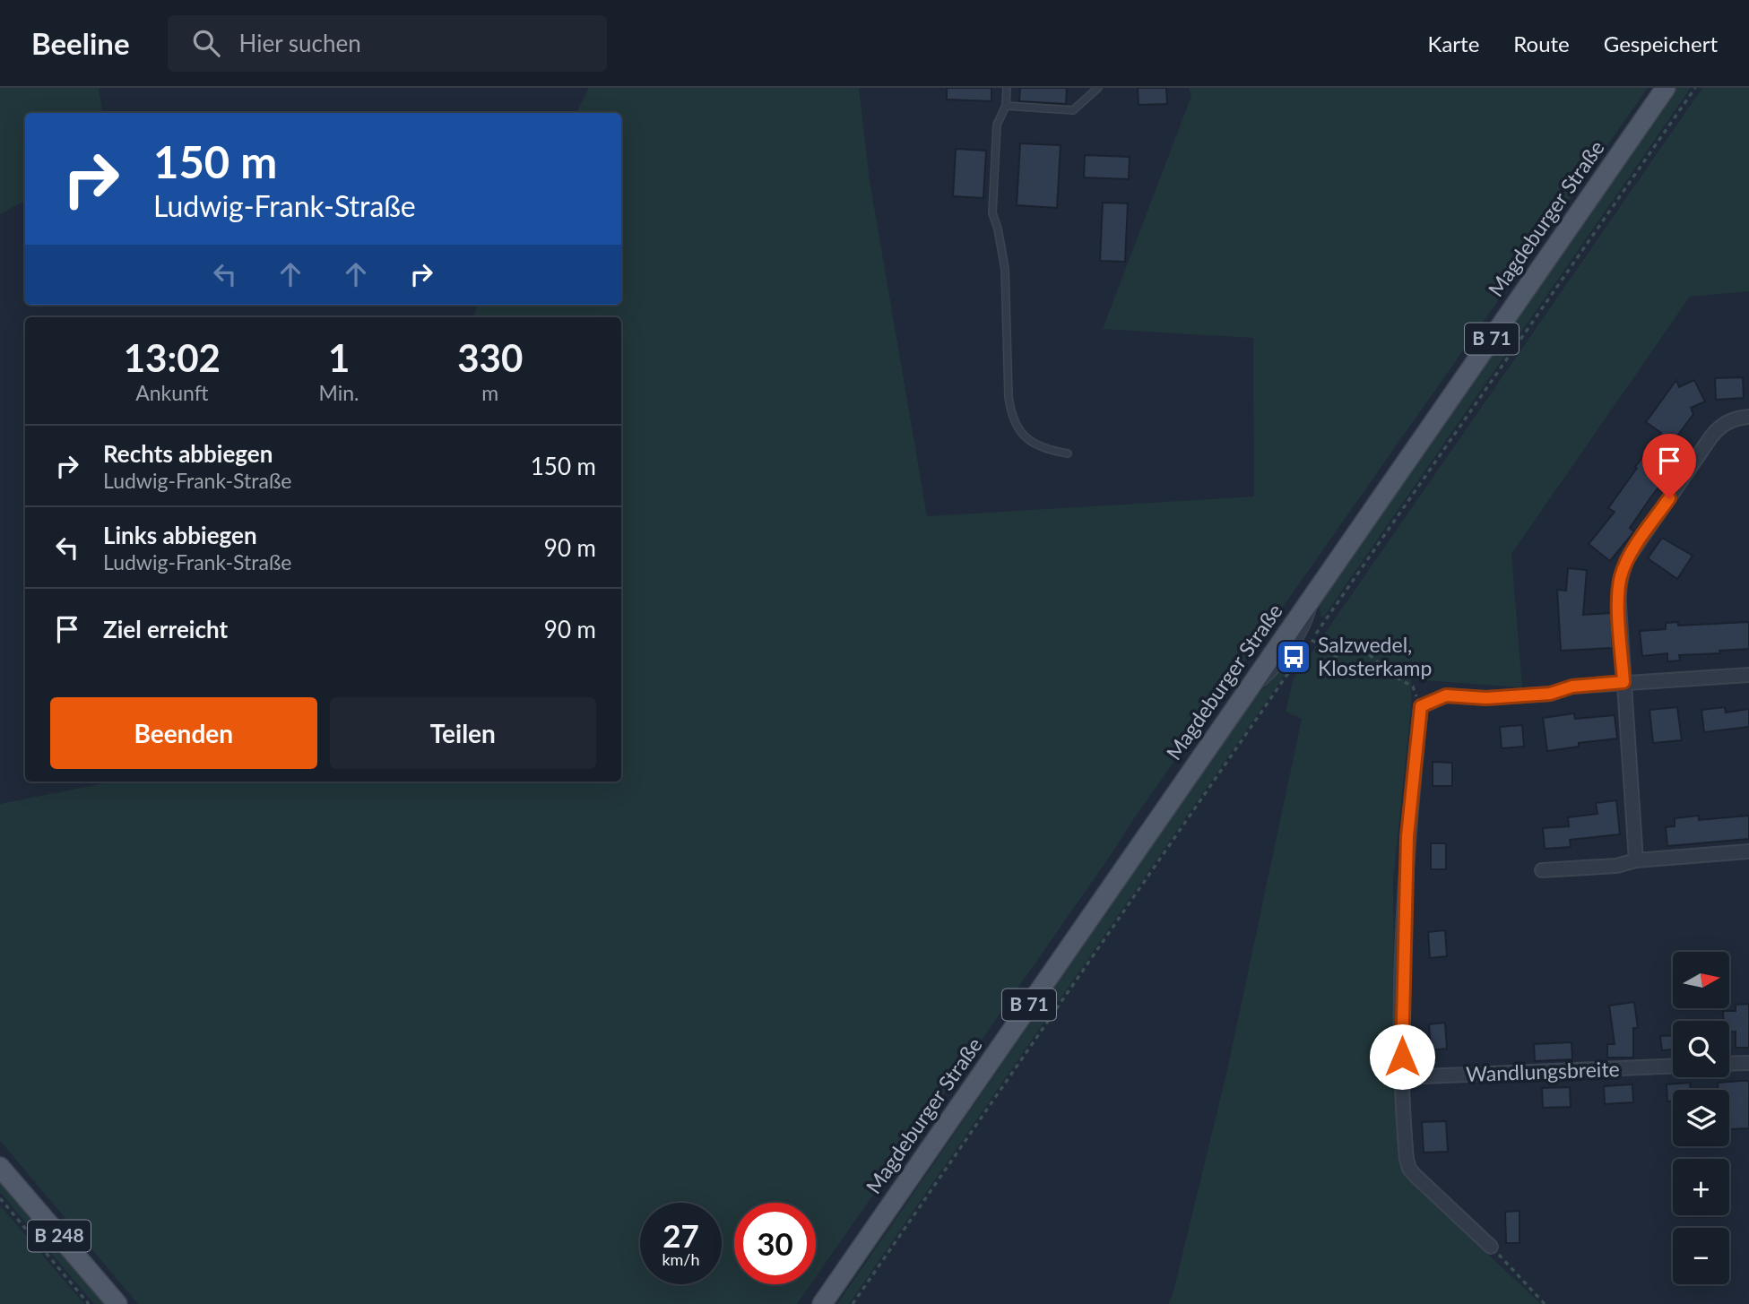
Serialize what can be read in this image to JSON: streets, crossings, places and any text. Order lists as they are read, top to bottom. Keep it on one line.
{"streets":{"main road":["Magdeburger Straße","B 71","B 248"],"street":["Wandlungsbreite"]},"places":{"bus stop":["Salzwedel, Klosterkamp"]},"north":"right","page":{"header":"Beeline","search":"Hier suchen","nav":["Karte","Route","Gespeichert"],"turn":["150 m","Ludwig-Frank-Straße"],"eta":["13:02","Ankunft","1","Min.","330","m"],"list":[{"name":"Rechts abbiegen","note":"Ludwig-Frank-Straße","value":"150 m"},{"name":"Links abbiegen","note":"Ludwig-Frank-Straße","value":"90 m"},{"name":"Ziel erreicht","value":"90 m"}],"buttons":["Beenden","Teilen"],"map_buttons":["+","−"],"speed":"27 km/h","limit":"30"}}
